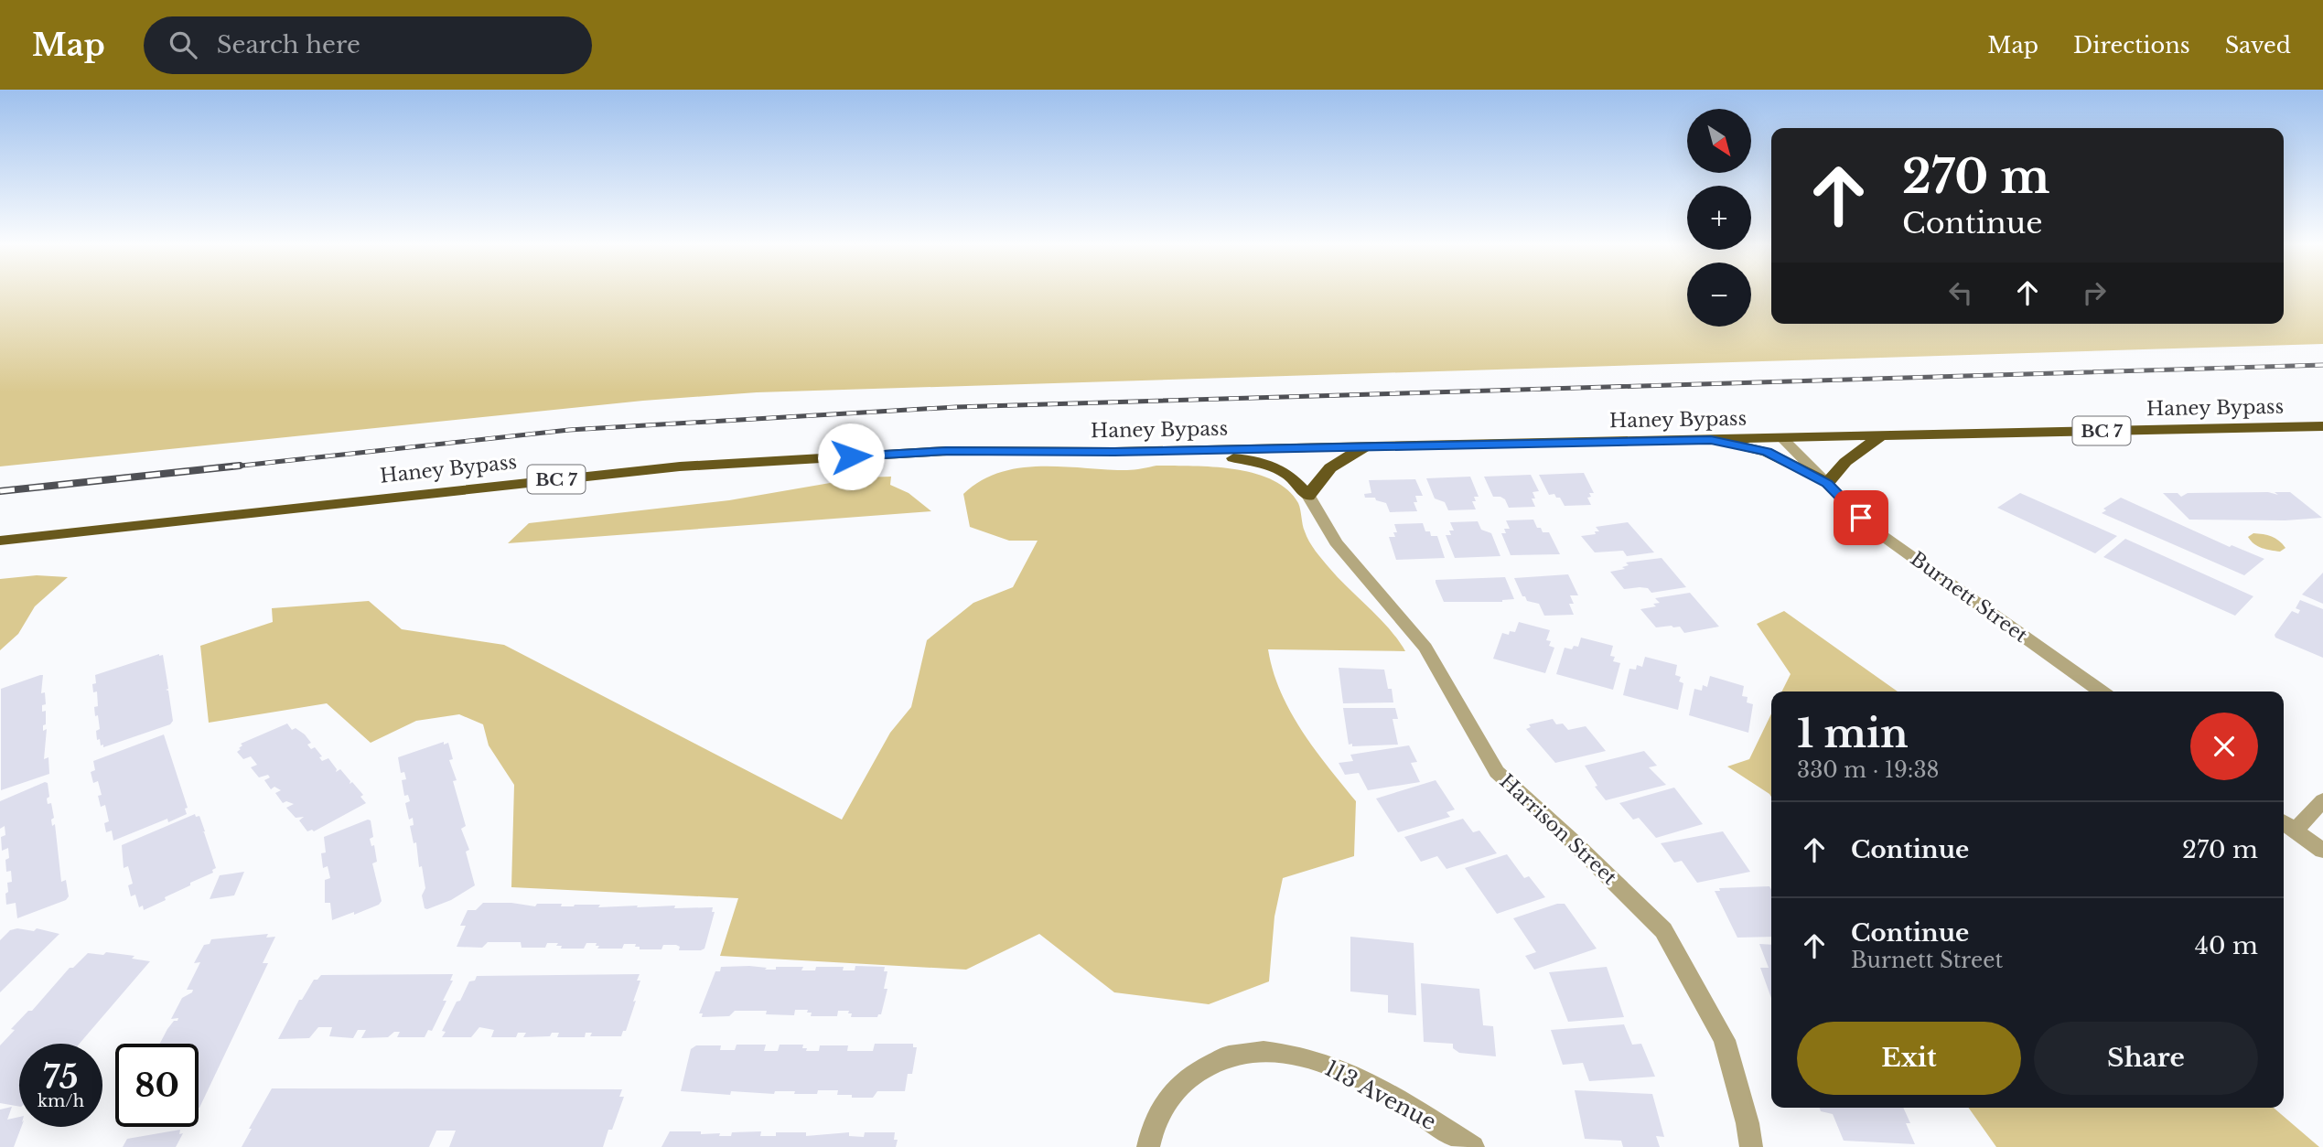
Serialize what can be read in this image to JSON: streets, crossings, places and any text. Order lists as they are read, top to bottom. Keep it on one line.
{"streets":{"highway":["Haney Bypass","BC 7"],"street":["Burnett Street","Harrison Street","113 Avenue"]},"crossings":[["Haney Bypass","Burnett Street"]],"north":"bottom right","page":{"header":"Map","search":"Search here","nav":["Map","Directions","Saved"],"map_buttons":["+","−"],"turn":["270 m","Continue"],"heading":["1 min","330 m · 19:38"],"list":[{"name":"Continue","value":"270 m"},{"name":"Continue","note":"Burnett Street","value":"40 m"}],"buttons":["Exit","Share"],"speed":"75 km/h","limit":"80"}}
